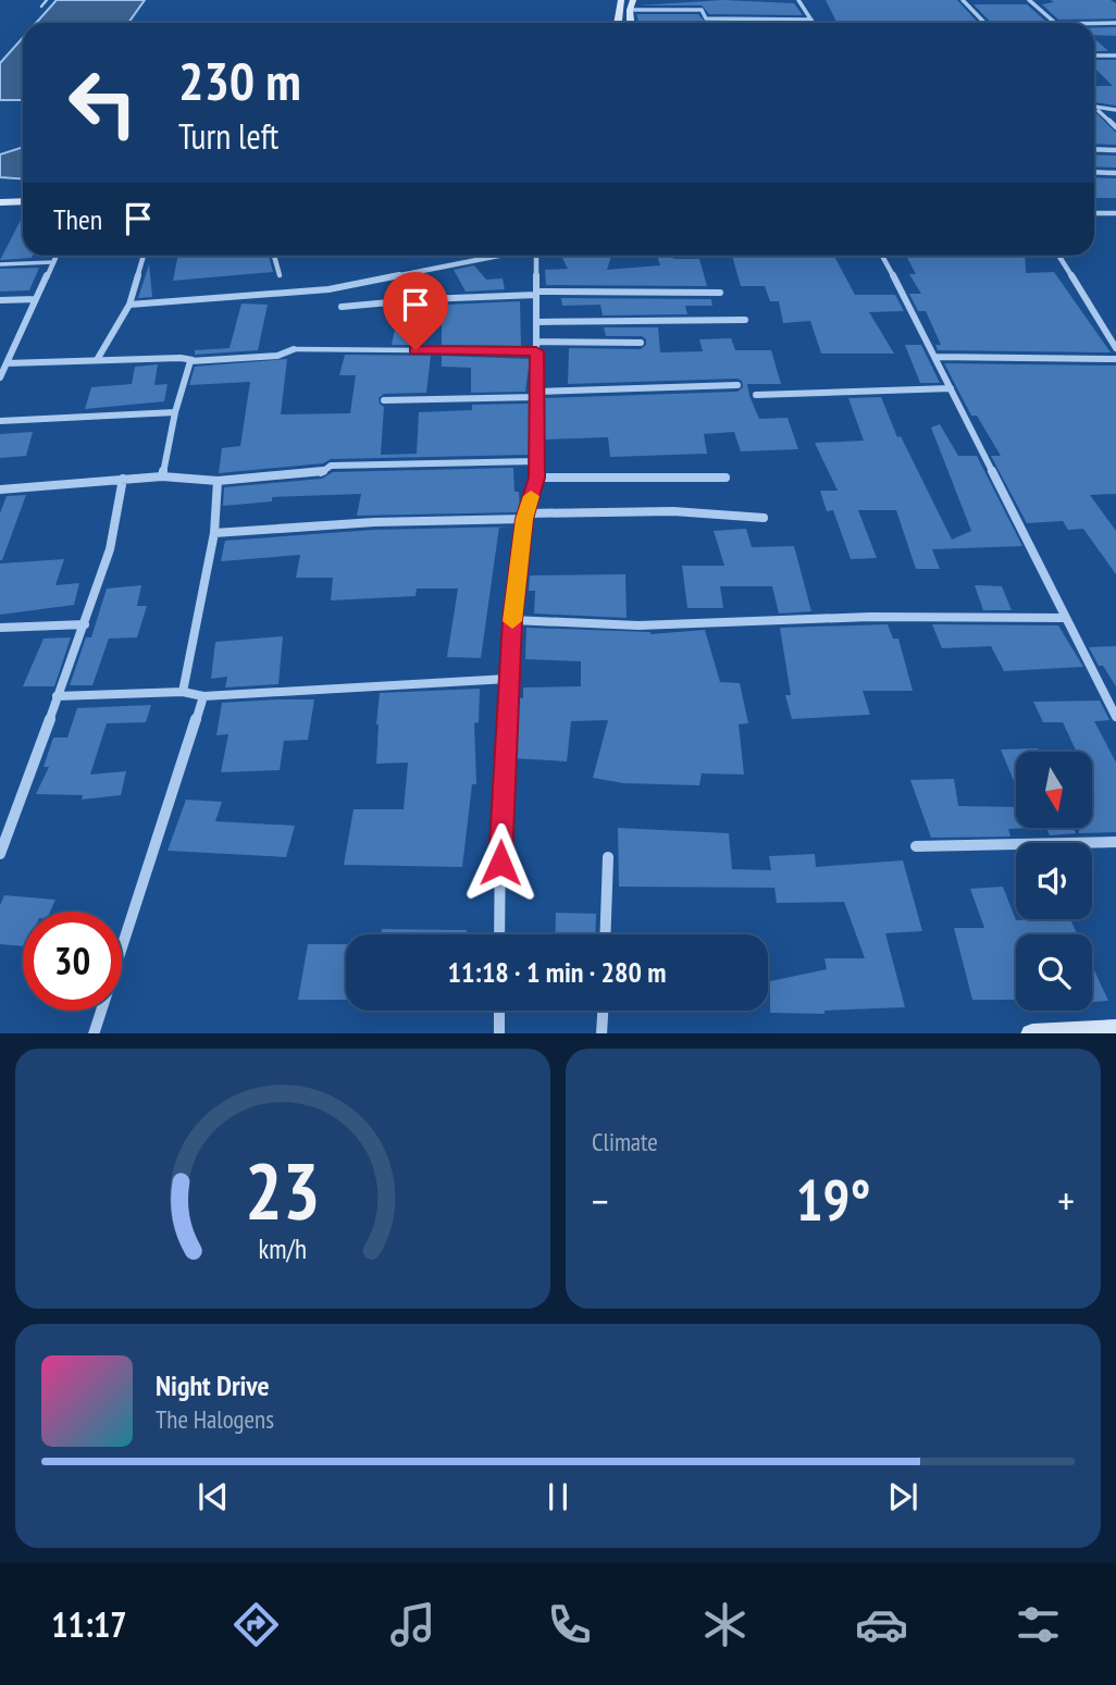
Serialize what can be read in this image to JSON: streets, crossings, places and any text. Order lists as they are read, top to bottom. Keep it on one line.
{"north":"bottom","page":{"turn":["230 m","Turn left"],"then":"Then","limit":"30","trip":"11:18 · 1 min · 280 m","tile":"Climate","heat":["−","19°","+"],"song":["Night Drive","The Halogens"],"tabs":"11:17","gauge":["23","km/h"]}}
